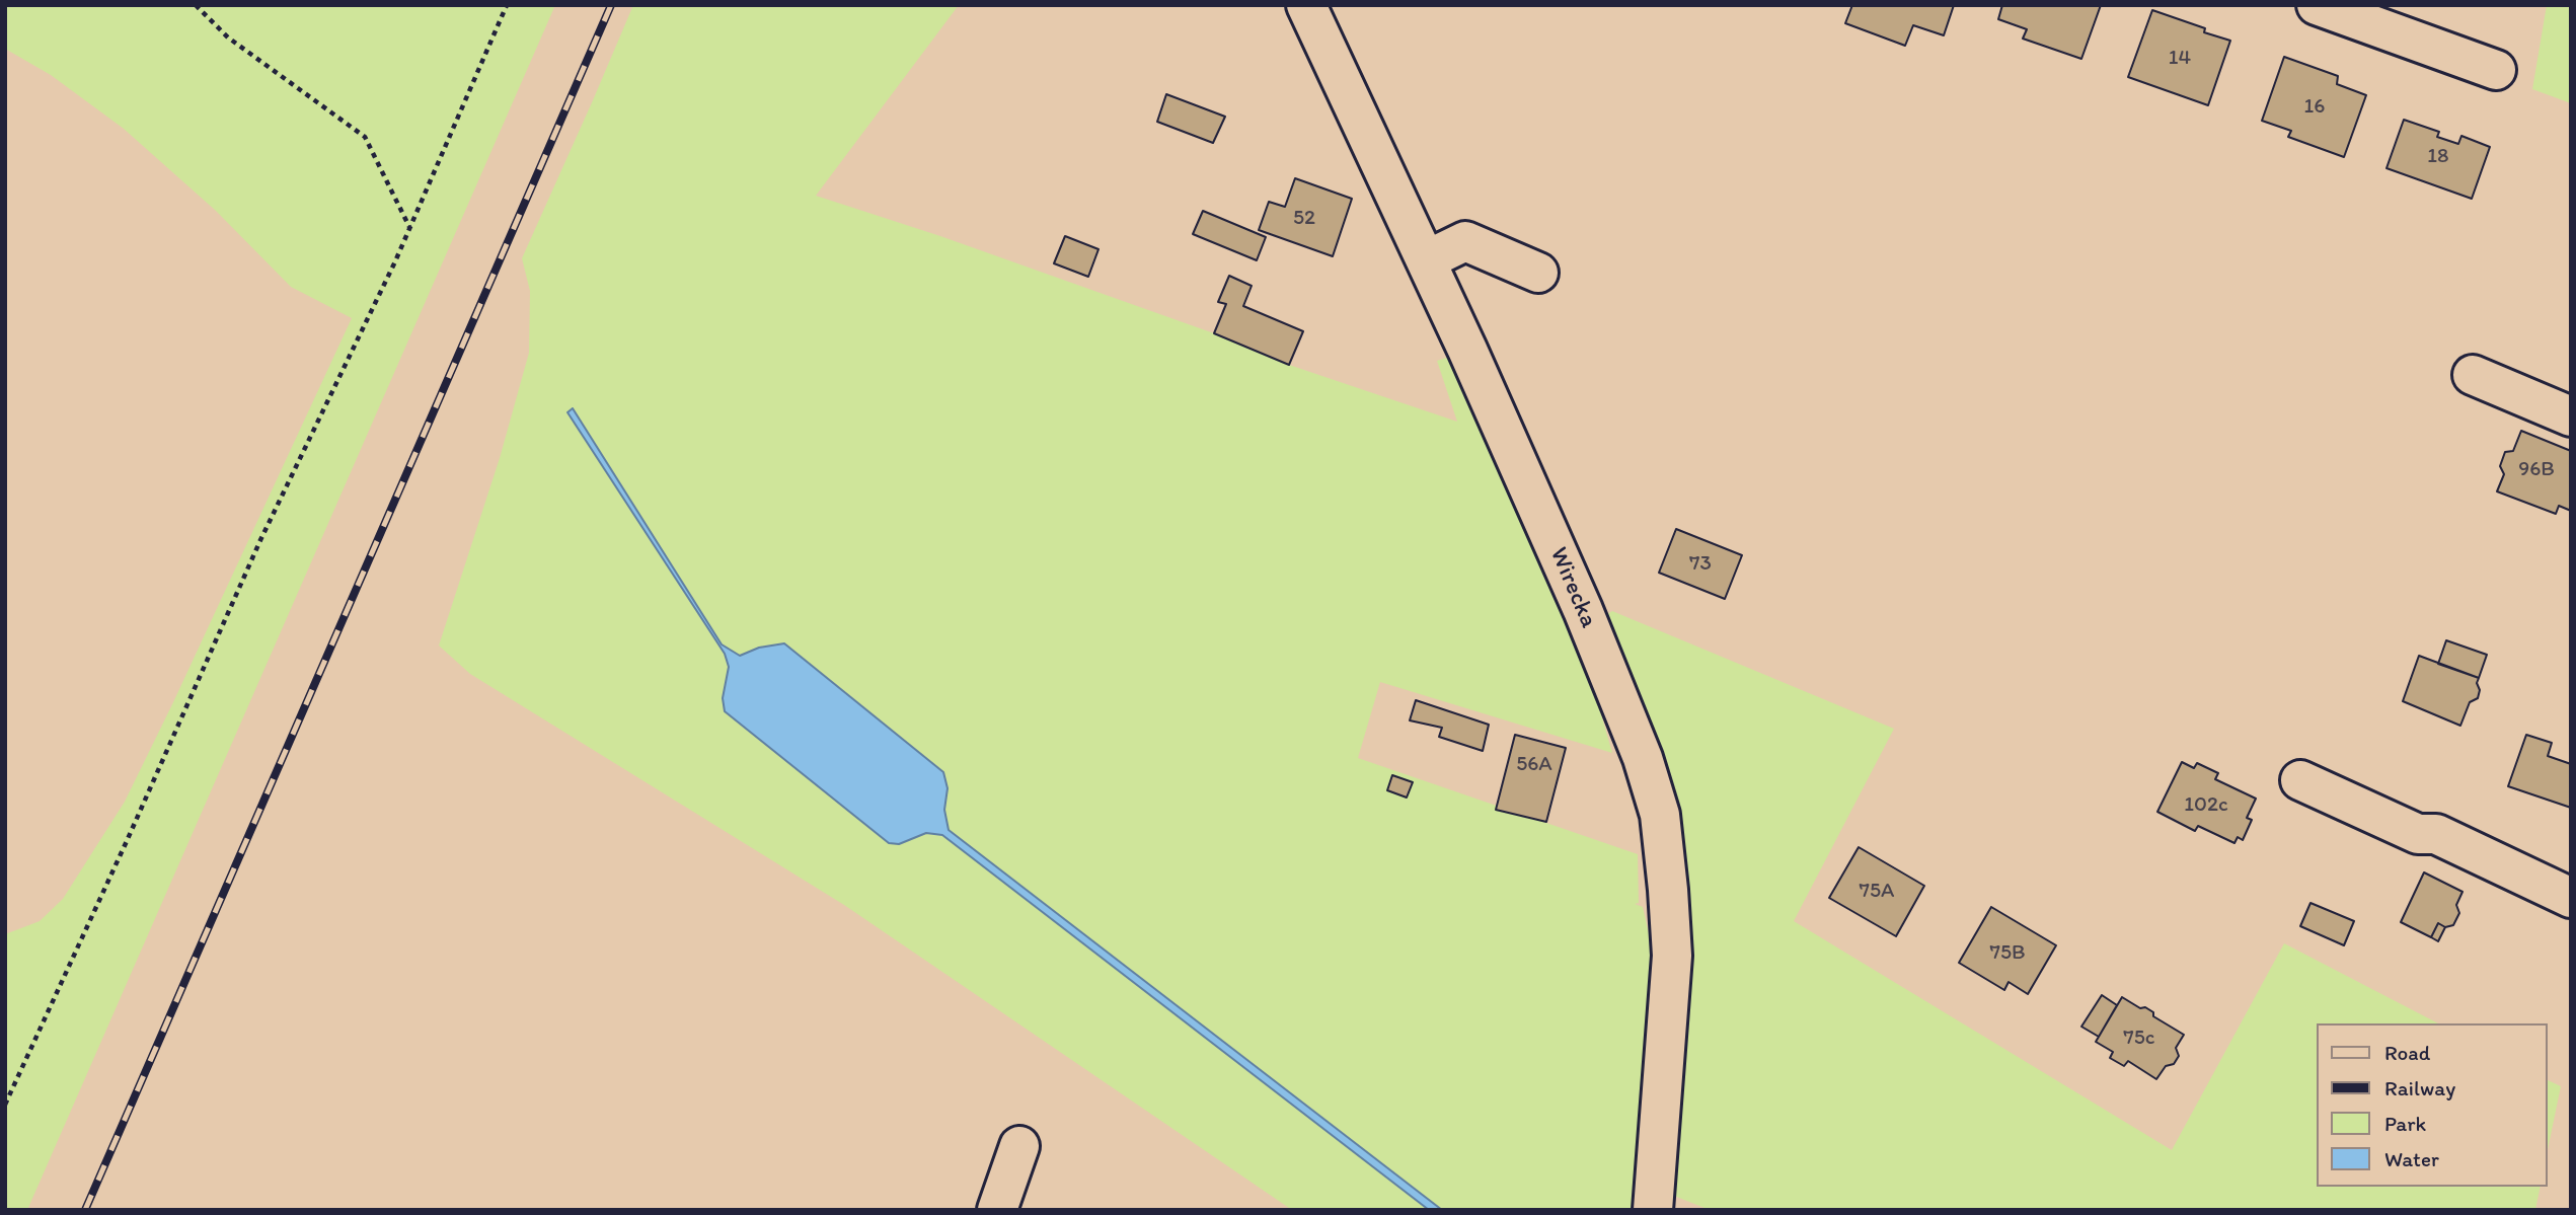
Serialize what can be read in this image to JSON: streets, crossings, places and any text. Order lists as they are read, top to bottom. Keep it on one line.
{"streets":{"street":["Wirecka"]},"house_numbers":["14","16","18","52","96B","73","56A","102c","75A","75B","75c"],"legend":["Road","Railway","Park","Water"]}
